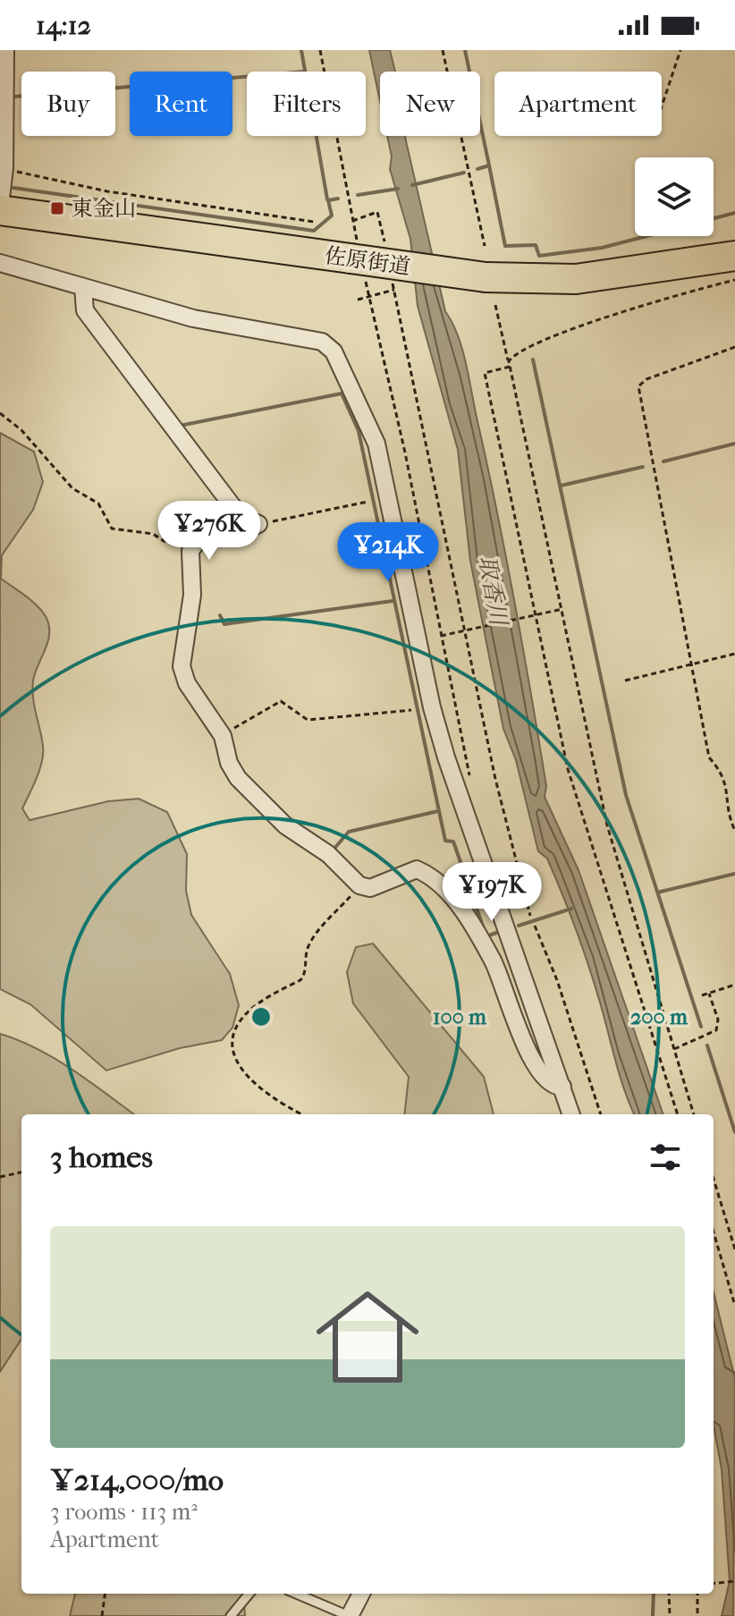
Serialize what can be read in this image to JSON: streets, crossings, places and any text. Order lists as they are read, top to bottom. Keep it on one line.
{"streets":{"highway":["佐原街道"]},"water":["取香川"],"places":{"transit":["東金山"]},"page":{"status":"14:12","chip":["Buy","Rent","Filters","New","Apartment"],"price":["¥276K","¥214K","¥197K"],"heading":"3 homes","list":[{"name":"¥214,000/mo","note":"3 rooms · 113 m² · Apartment"}]},"rings":["100 m","200 m"]}
